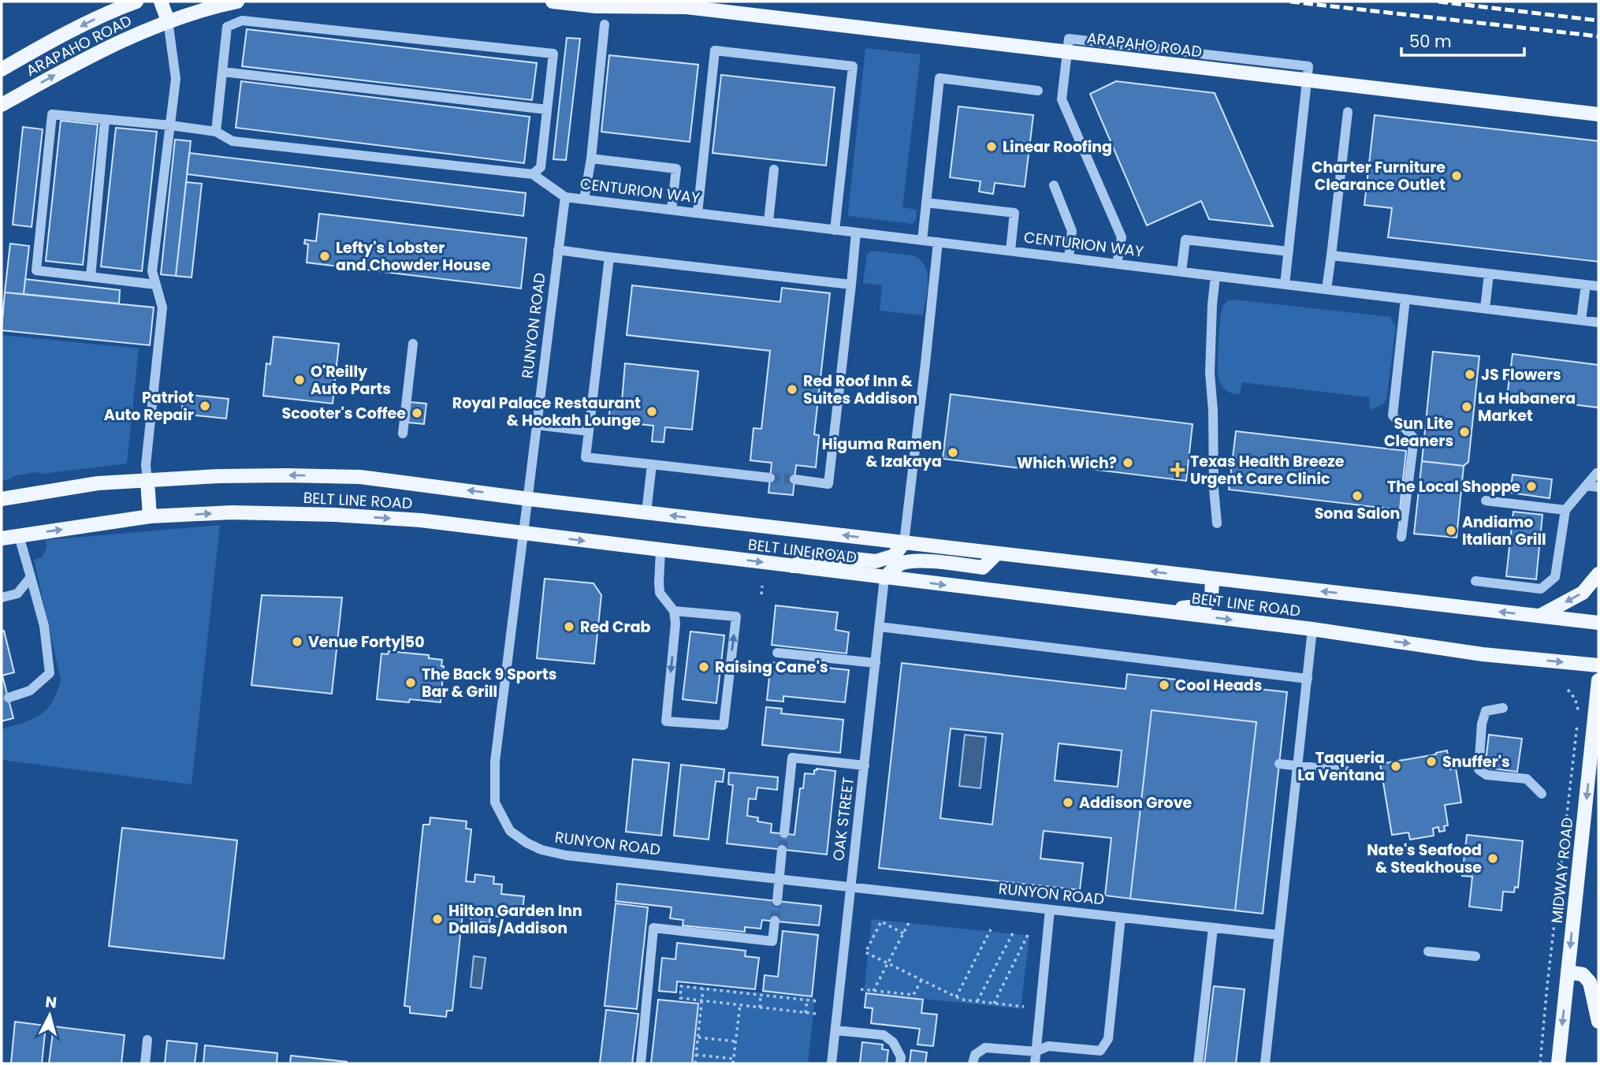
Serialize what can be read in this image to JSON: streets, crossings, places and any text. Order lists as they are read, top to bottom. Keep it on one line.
{"streets":{"main road":["ARAPAHO ROAD","BELT LINE ROAD","MIDWAY ROAD"],"street":["CENTURION WAY","RUNYON ROAD","OAK STREET"]},"crossings":[["CENTURION WAY","RUNYON ROAD"],["RUNYON ROAD","BELT LINE ROAD"],["RUNYON ROAD","OAK STREET"],["BELT LINE ROAD","OAK STREET"]],"one_way":["MIDWAY ROAD"],"places":{"other":["Linear Roofing","Charter Furniture Clearance Outlet","Lefty's Lobster and Chowder House","JS Flowers","O'Reilly Auto Parts","Red Roof Inn & Suites Addison","Patriot Auto Repair","La Habanera Market","Royal Palace Restaurant & Hookah Lounge","Scooter's Coffee","Sun Lite Cleaners","Higuma Ramen & Izakaya","Which Wich?","The Local Shoppe","Sona Salon","Andiamo Italian Grill","Red Crab","Venue Forty|50","Raising Cane's","The Back 9 Sports Bar & Grill","Cool Heads","Snuffer's","Taqueria La Ventana","Addison Grove","Nate's Seafood & Steakhouse","Hilton Garden Inn Dallas/Addison"],"health":["Texas Health Breeze Urgent Care Clinic"]},"scale_bar":"50 m","north":"top"}
